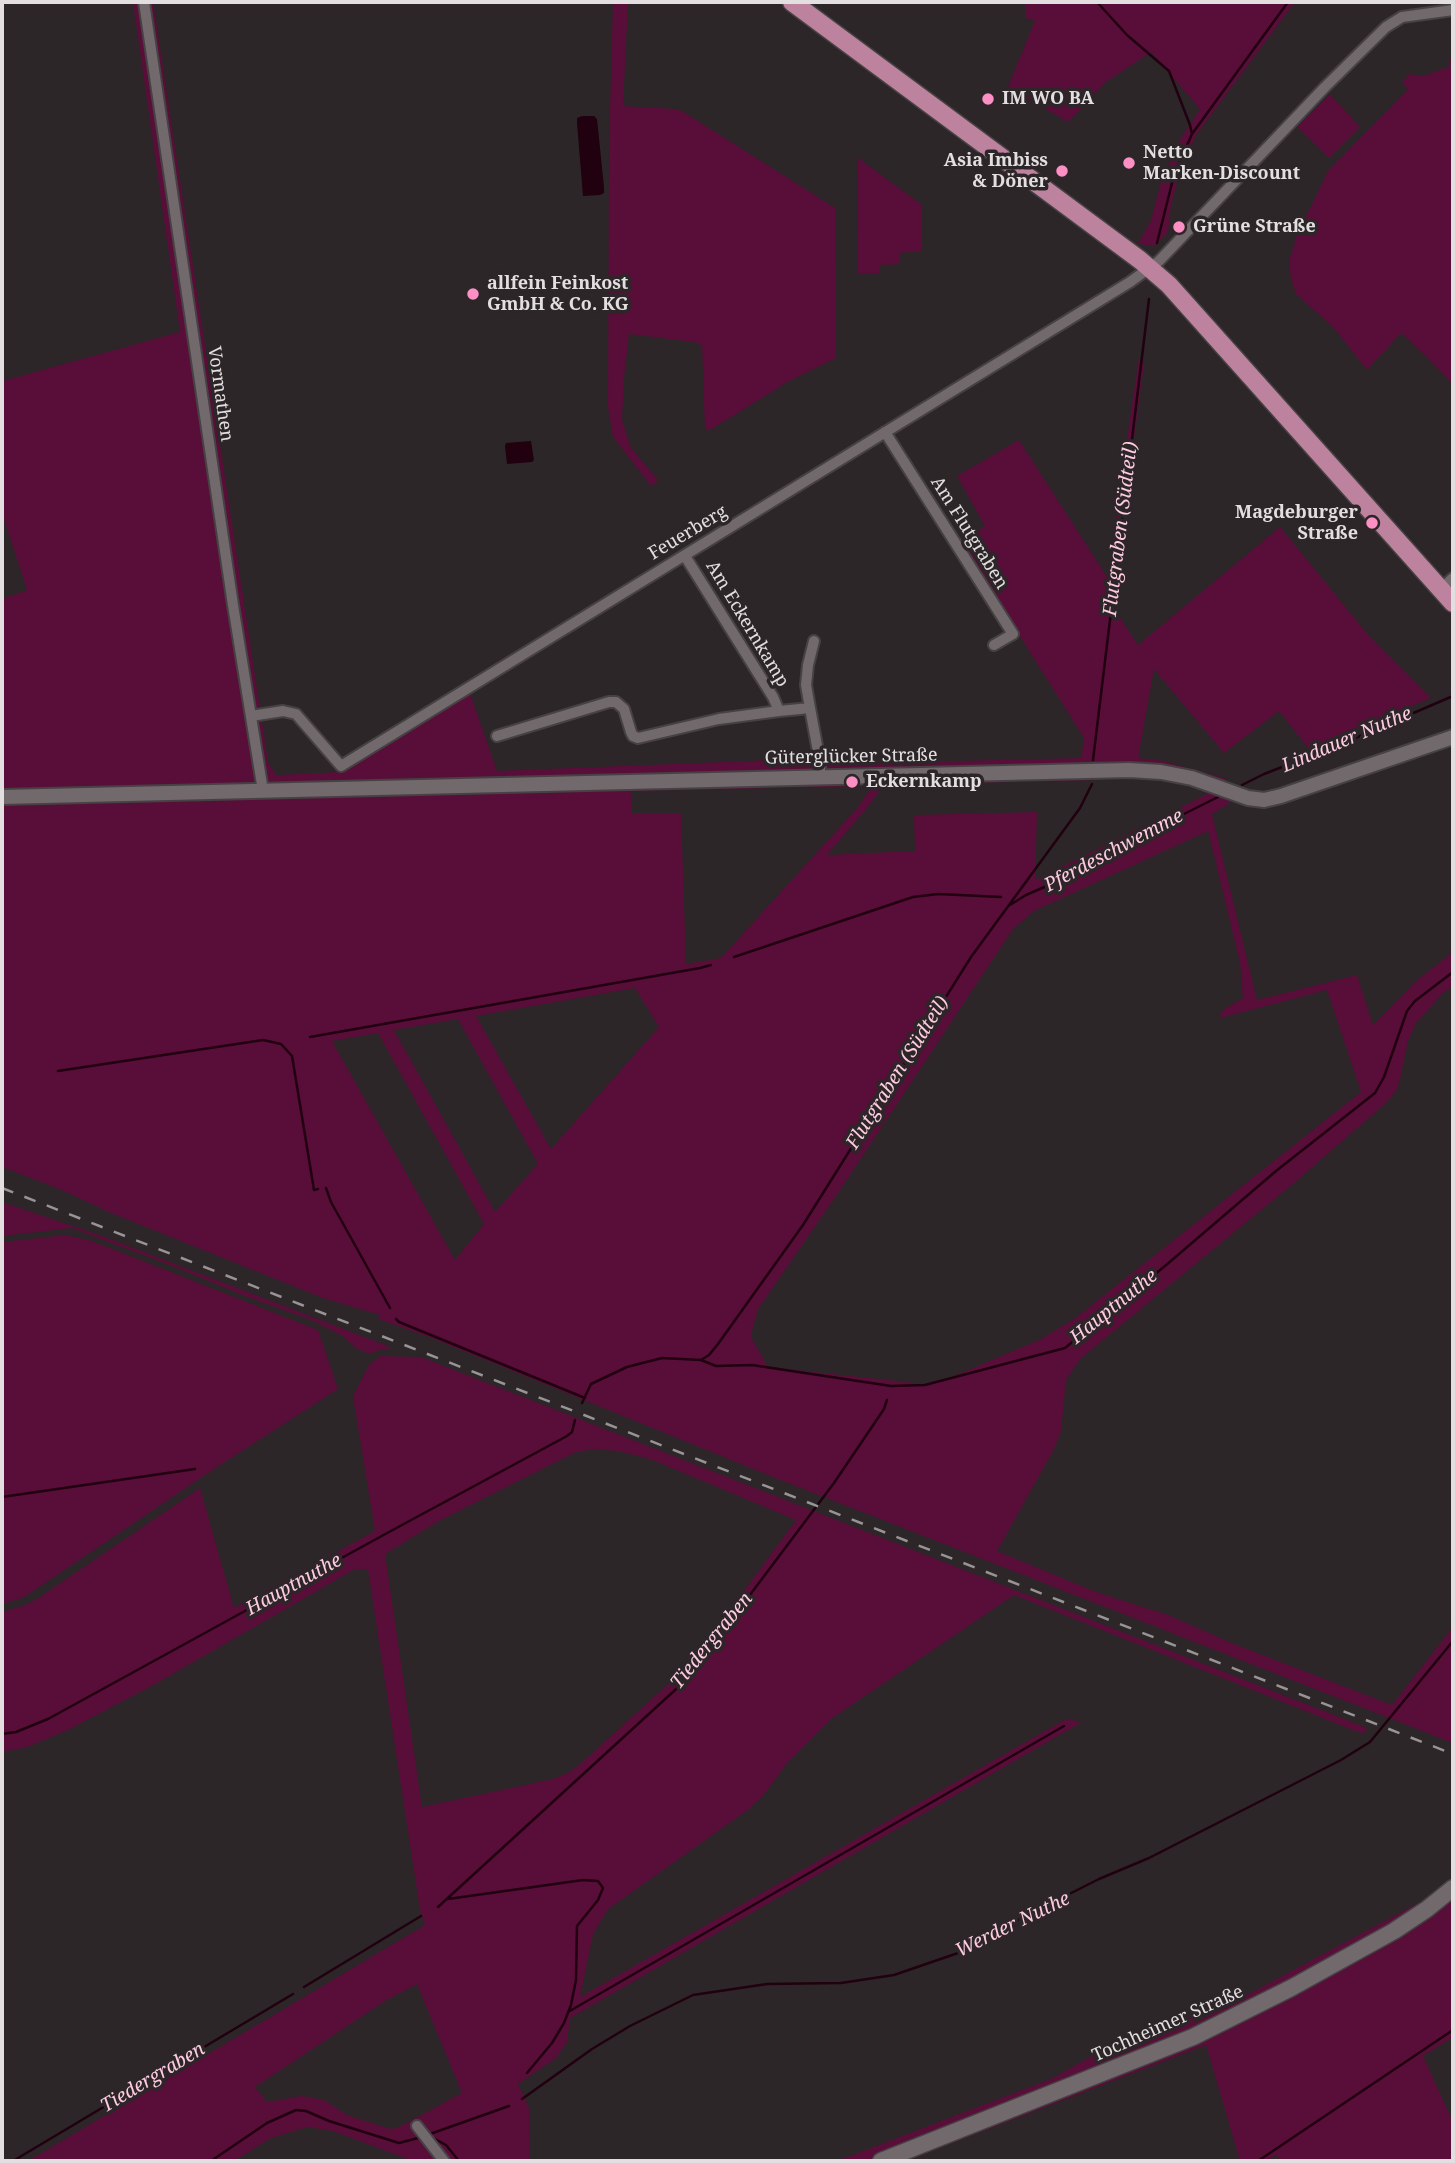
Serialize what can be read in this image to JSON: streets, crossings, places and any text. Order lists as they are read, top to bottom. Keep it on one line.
{"streets":{"main road":["Tochheimer Straße"],"street":["Vormathen","Feuerberg","Am Flutgraben","Am Eckernkamp","Güterglücker Straße"]},"crossings":[["Vormathen","Feuerberg"],["Vormathen","Güterglücker Straße"],["Feuerberg","Am Flutgraben"],["Feuerberg","Am Eckernkamp"],["Am Eckernkamp","Güterglücker Straße"]],"water":["Flutgraben (Südteil)","Lindauer Nuthe","Pferdeschwemme","Hauptnuthe","Tiedergraben","Werder Nuthe"],"places":["IM WO BA","Netto Marken-Discount","Asia Imbiss & Döner","Grüne Straße","allfein Feinkost GmbH & Co. KG","Magdeburger Straße","Eckernkamp"]}
